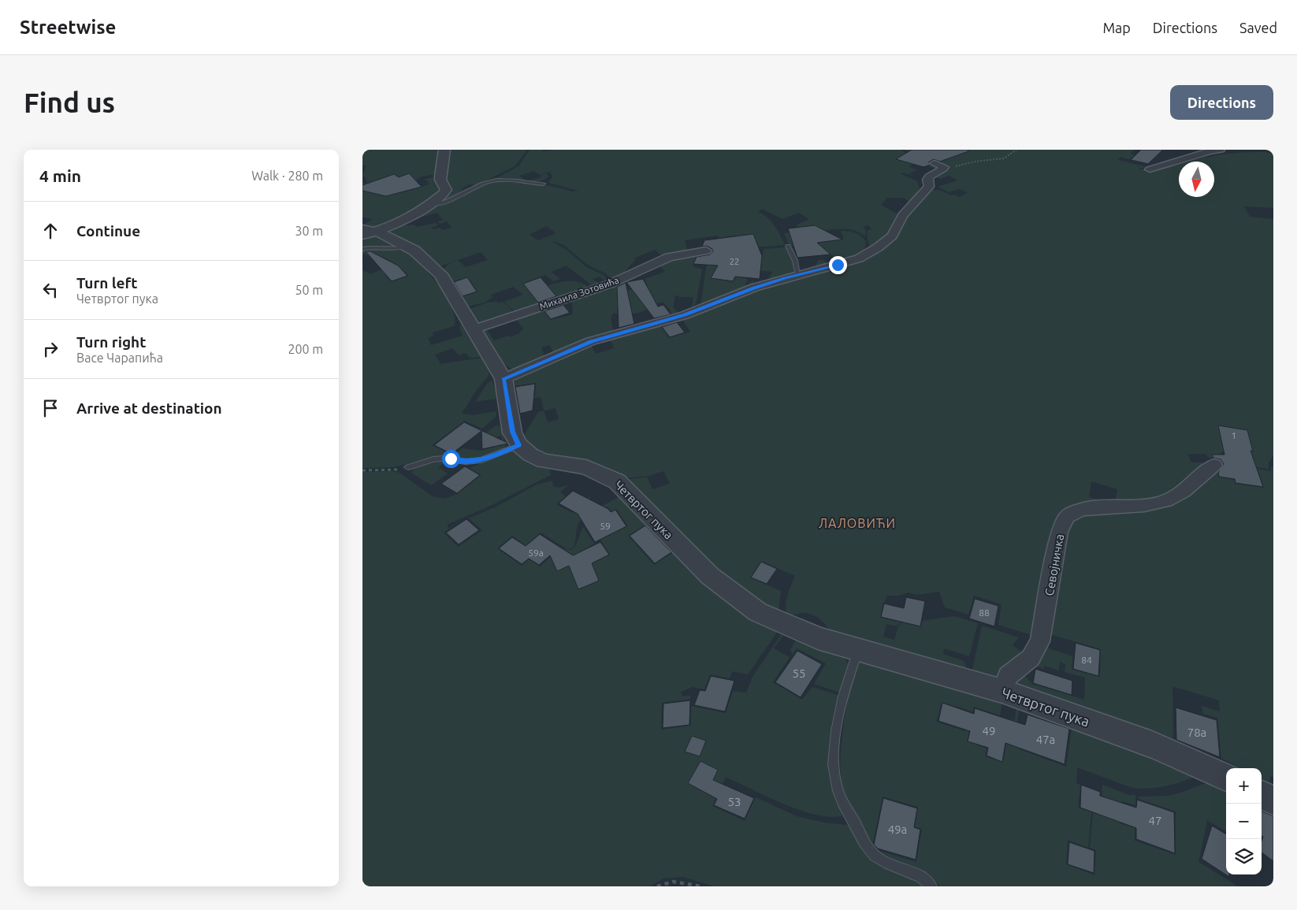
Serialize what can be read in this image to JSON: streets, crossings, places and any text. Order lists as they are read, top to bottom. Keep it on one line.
{"streets":{"street":["Михаила Зотовића","Четвртог пука","Севојничка"]},"crossings":[["Михаила Зотовића","Четвртог пука"],["Четвртог пука","Севојничка"]],"districts":["ЛАЛОВИЋИ"],"house_numbers":["22","1","59","59a","88","84","55","49","78a","47a","53","47","49a"],"north":"bottom","page":{"header":"Streetwise","nav":["Map","Directions","Saved"],"buttons":"Directions","title":"Find us","heading":["4 min","Walk · 280 m"],"list":[["Continue","30 m"],["Turn left","Четвртог пука","50 m"],["Turn right","Васе Чарапића","200 m"],"Arrive at destination"],"map_buttons":["+","−"]}}
